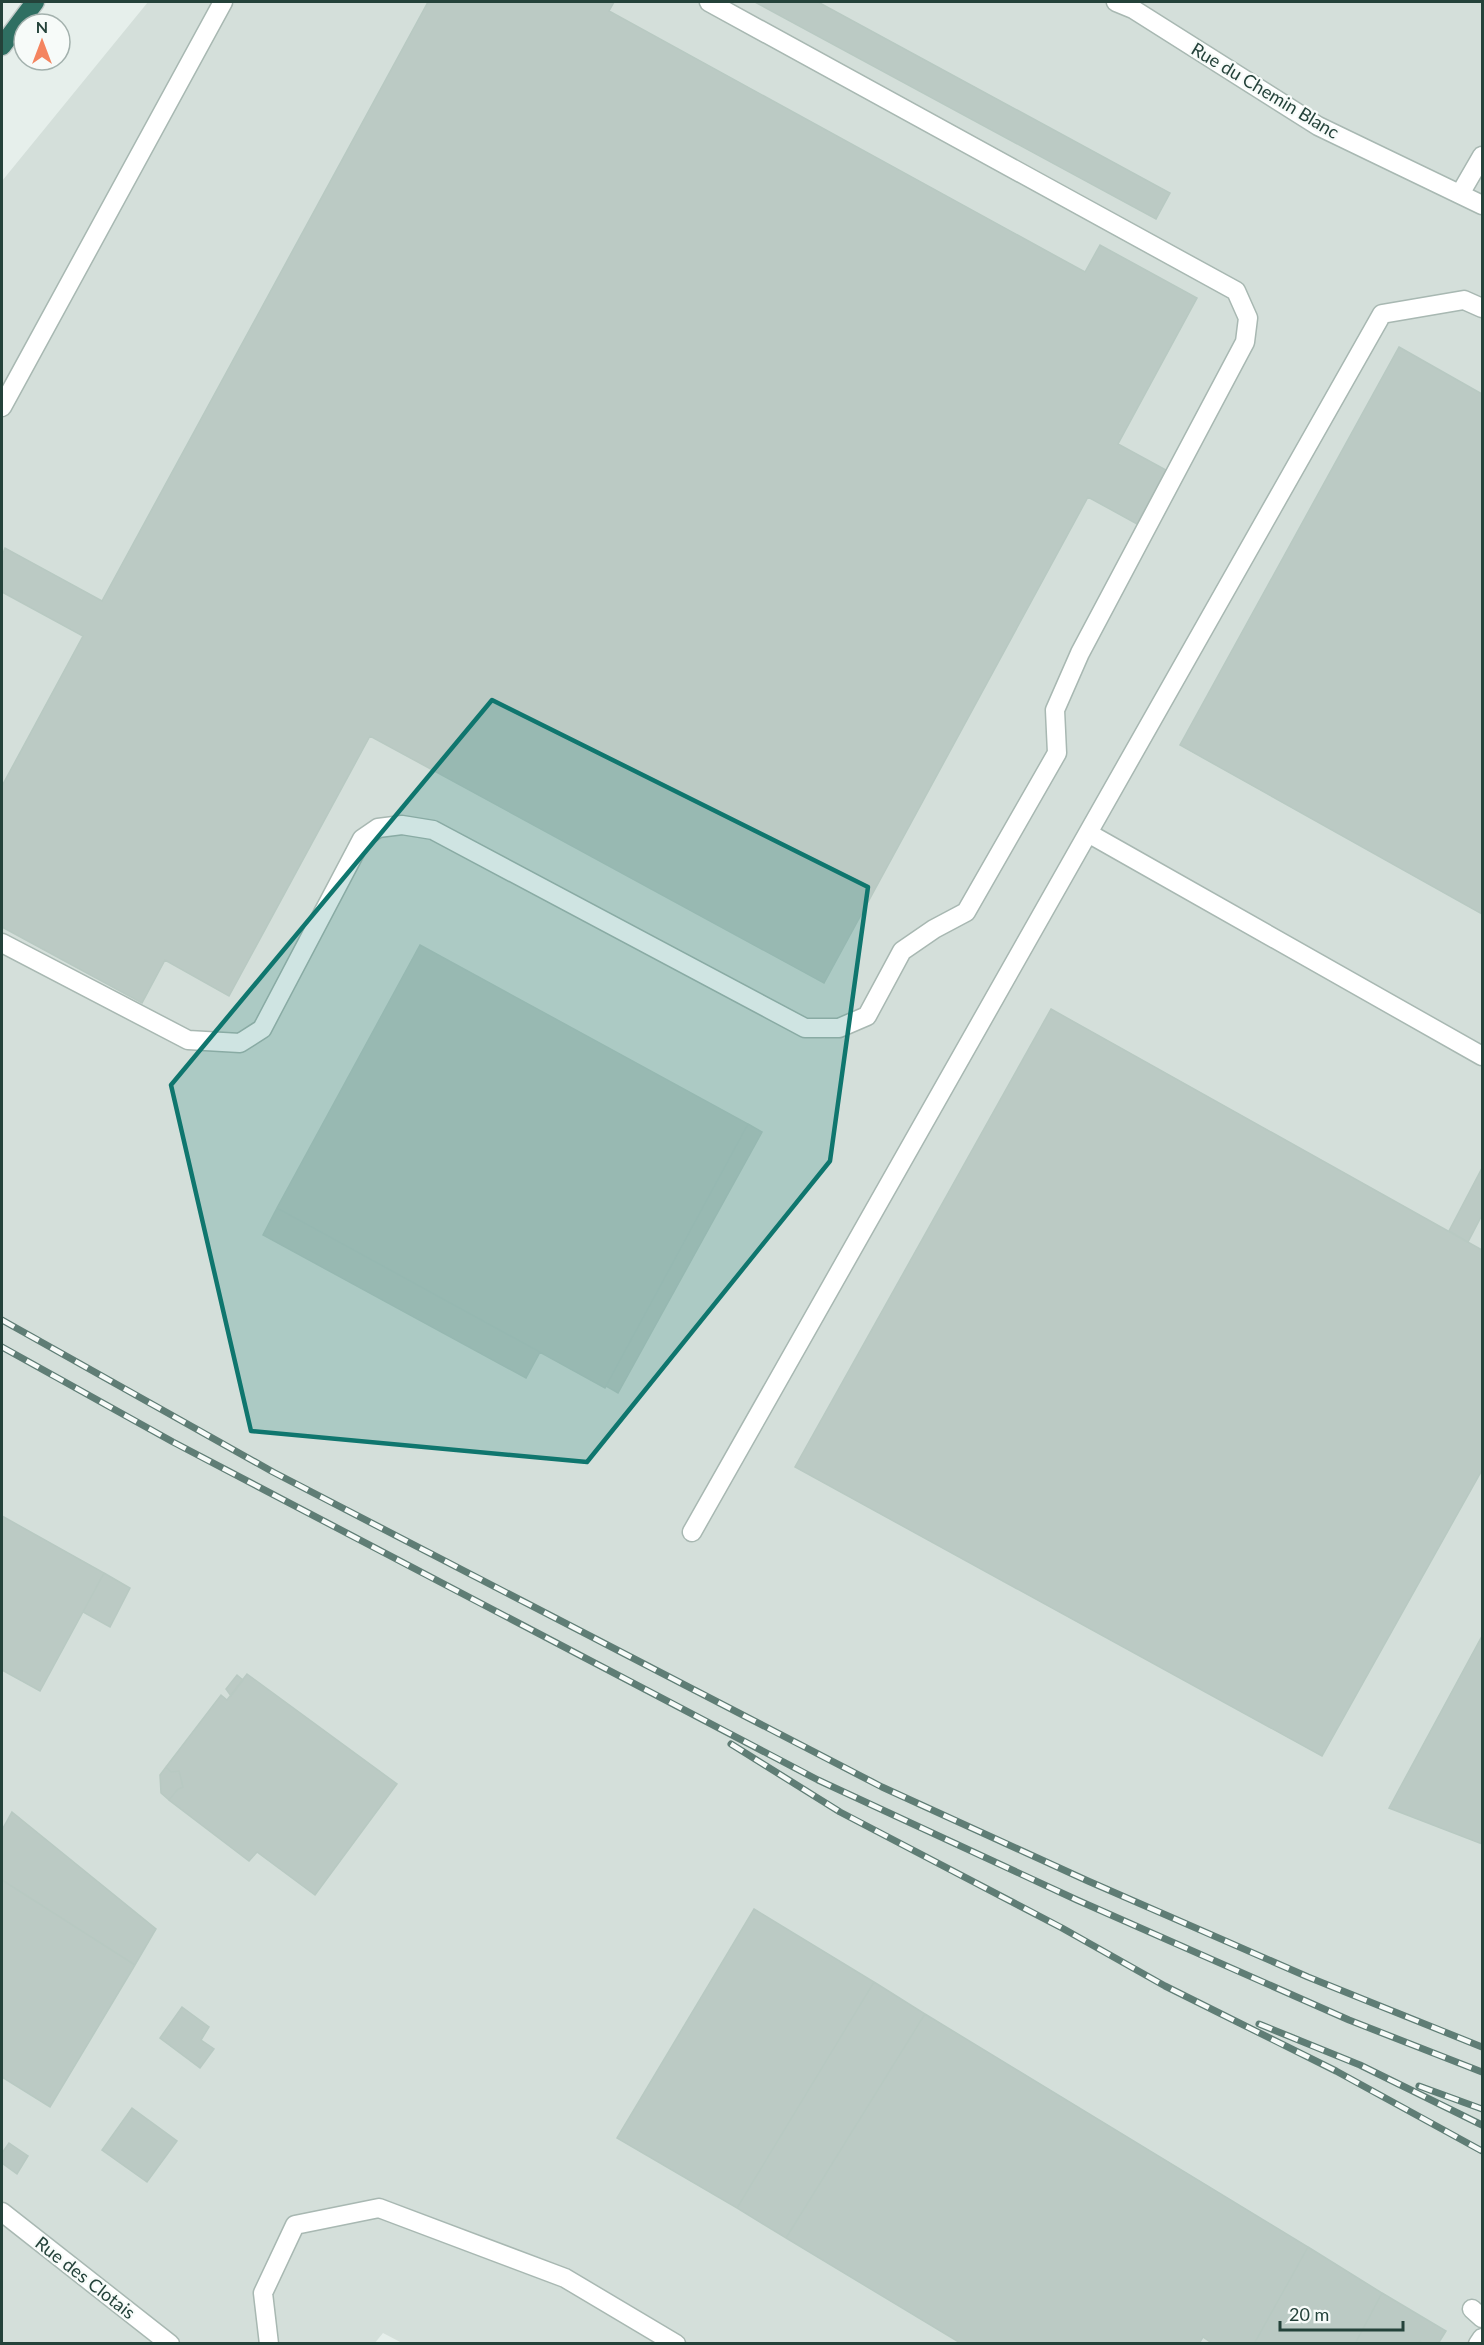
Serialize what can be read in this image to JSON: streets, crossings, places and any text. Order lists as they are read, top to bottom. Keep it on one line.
{"streets":{"street":["Rue du Chemin Blanc","Rue des Clotais"]},"scale_bar":"20 m","north":"top"}
